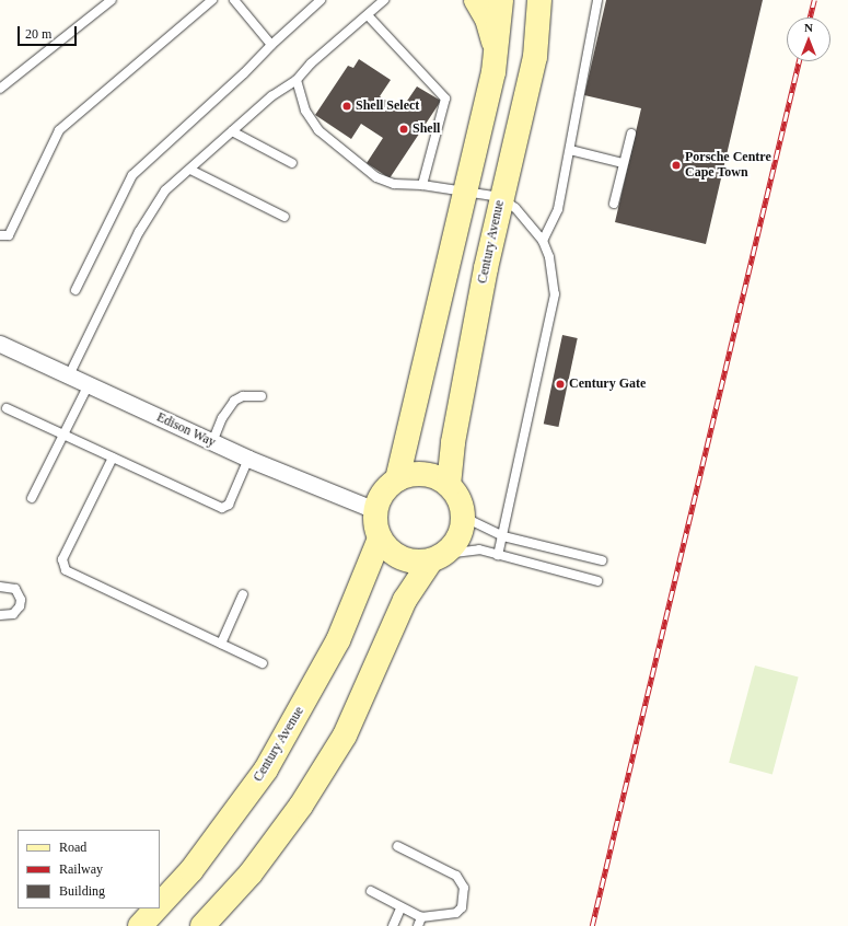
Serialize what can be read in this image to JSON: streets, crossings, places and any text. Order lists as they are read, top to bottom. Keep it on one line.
{"streets":{"street":["Century Avenue","Edison Way"]},"crossings":[["Century Avenue","Edison Way"]],"places":["Shell Select","Shell","Porsche Centre Cape Town","Century Gate"],"legend":["Road","Railway","Building"],"scale_bar":"20 m","north":"top"}
